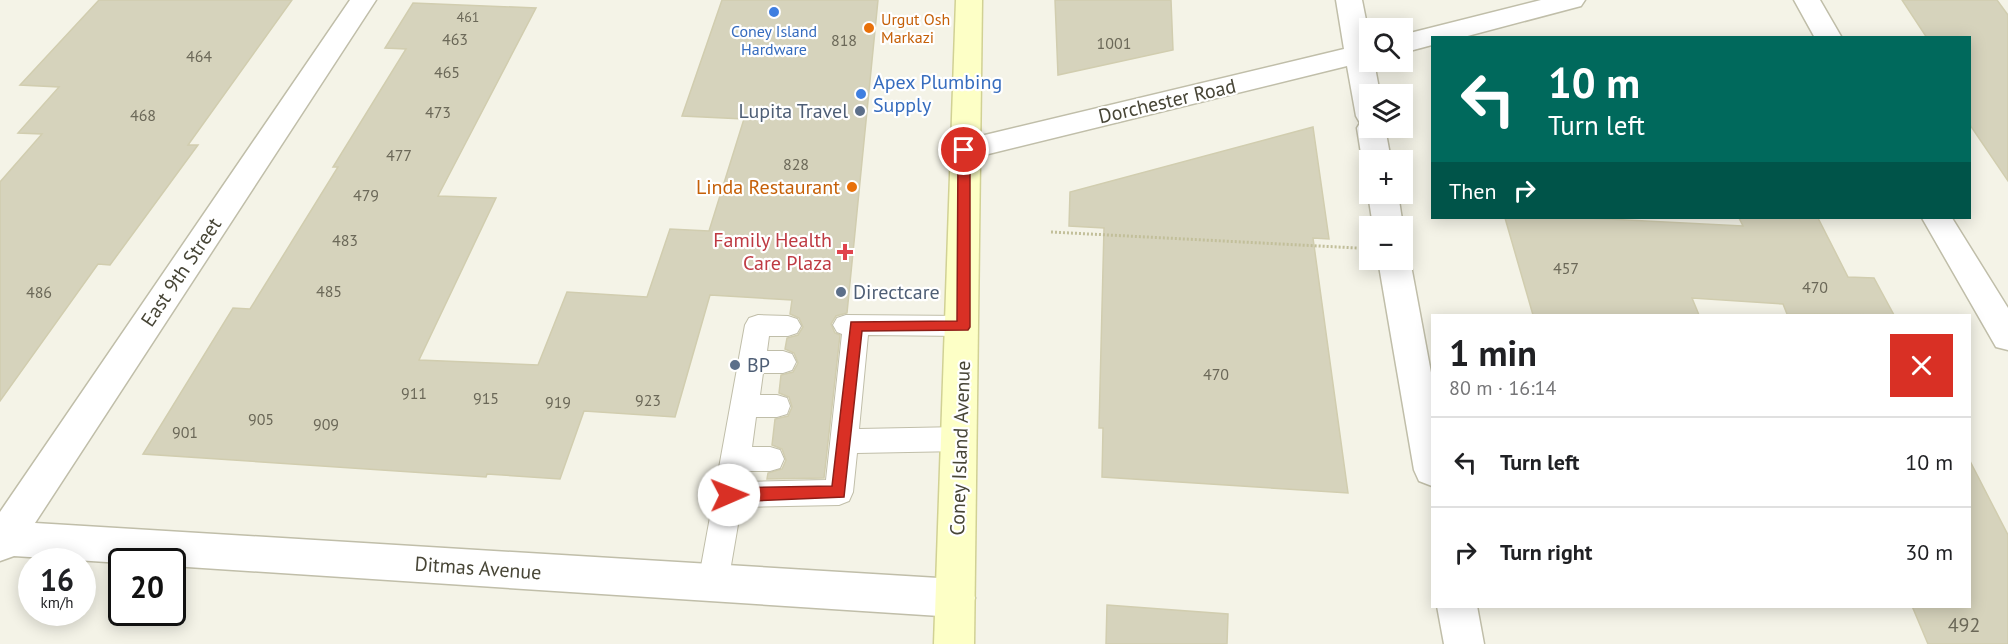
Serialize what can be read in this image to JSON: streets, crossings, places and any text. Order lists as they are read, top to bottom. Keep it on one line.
{"streets":{"main road":["Coney Island Avenue"],"street":["Dorchester Road","East 9th Street","Ditmas Avenue"]},"crossings":[["Dorchester Road","Coney Island Avenue"],["East 9th Street","Ditmas Avenue"],["Coney Island Avenue","Ditmas Avenue"]],"places":{"other":["Coney Island Hardware","Urgut Osh Markazi","Apex Plumbing Supply","Lupita Travel","Linda Restaurant","Directcare","BP"],"health":["Family Health Care Plaza"]},"house_numbers":["461","463","818","1001","464","465","473","468","477","828","479","483","457","470","485","486","470","911","915","923","919","905","909","901","492"],"page":{"map_buttons":["+","−"],"turn":["10 m","Turn left"],"then":"Then","heading":["1 min","80 m · 16:14"],"list":[{"name":"Turn left","value":"10 m"},{"name":"Turn right","value":"30 m"}],"speed":"16 km/h","limit":"20"}}
